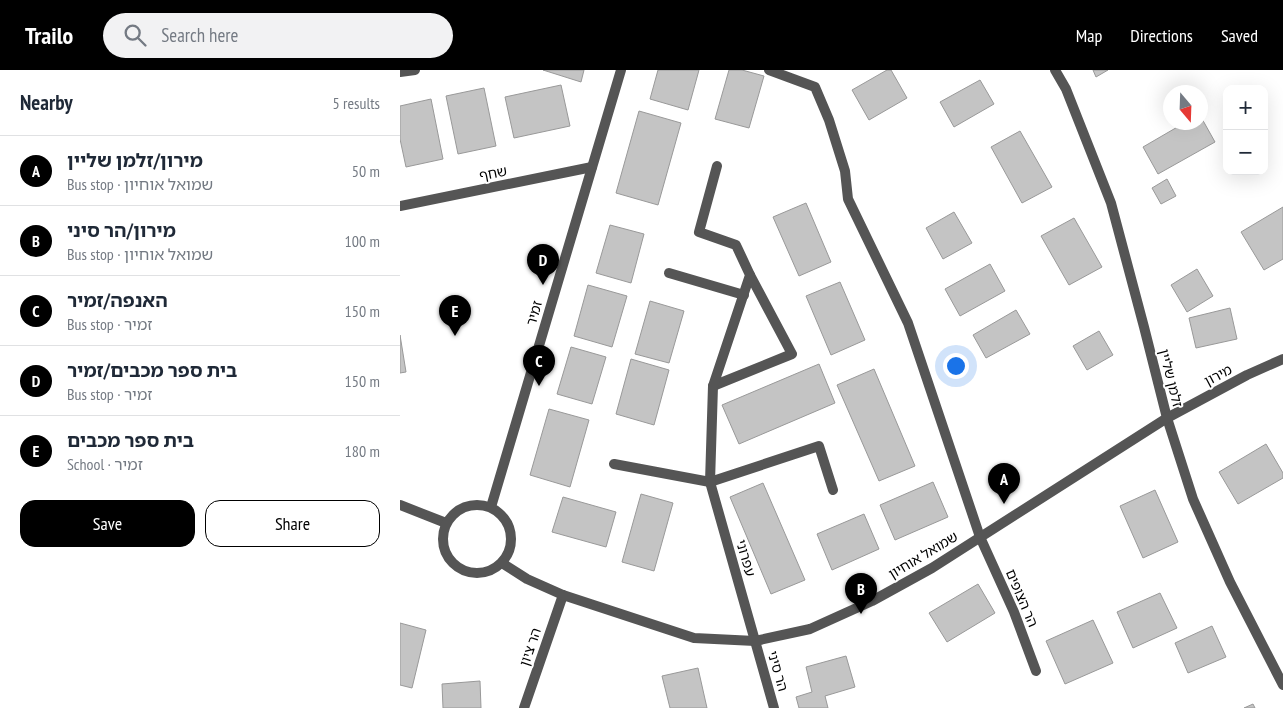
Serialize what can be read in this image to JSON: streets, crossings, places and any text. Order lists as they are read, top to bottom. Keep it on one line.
{"streets":{"street":["שחף","זמיר","מירון","זלמן שליין","שמואל אוחיון","עפרוני","הר הצופים","הר ציון","הר סיני"]},"crossings":[["שחף","זמיר"],["זמיר","שמואל אוחיון"],["מירון","זלמן שליין"],["מירון","שמואל אוחיון"],["זלמן שליין","שמואל אוחיון"],["שמואל אוחיון","עפרוני"],["שמואל אוחיון","הר הצופים"],["שמואל אוחיון","הר ציון"],["שמואל אוחיון","הר סיני"],["עפרוני","הר סיני"]],"north":"bottom","page":{"header":"Trailo","search":"Search here","nav":["Map","Directions","Saved"],"heading":["Nearby","5 results"],"map_buttons":["+","−"],"list":[{"mark":"A","name":"מירון/זלמן שליין","note":"Bus stop · שמואל אוחיון","value":"50 m"},{"mark":"B","name":"מירון/הר סיני","note":"Bus stop · שמואל אוחיון","value":"100 m"},{"mark":"C","name":"האנפה/זמיר","note":"Bus stop · זמיר","value":"150 m"},{"mark":"D","name":"בית ספר מכבים/זמיר","note":"Bus stop · זמיר","value":"150 m"},{"mark":"E","name":"בית ספר מכבים","note":"School · זמיר","value":"180 m"}],"pins":["D","E","C","A","B"],"buttons":["Save","Share"]}}
